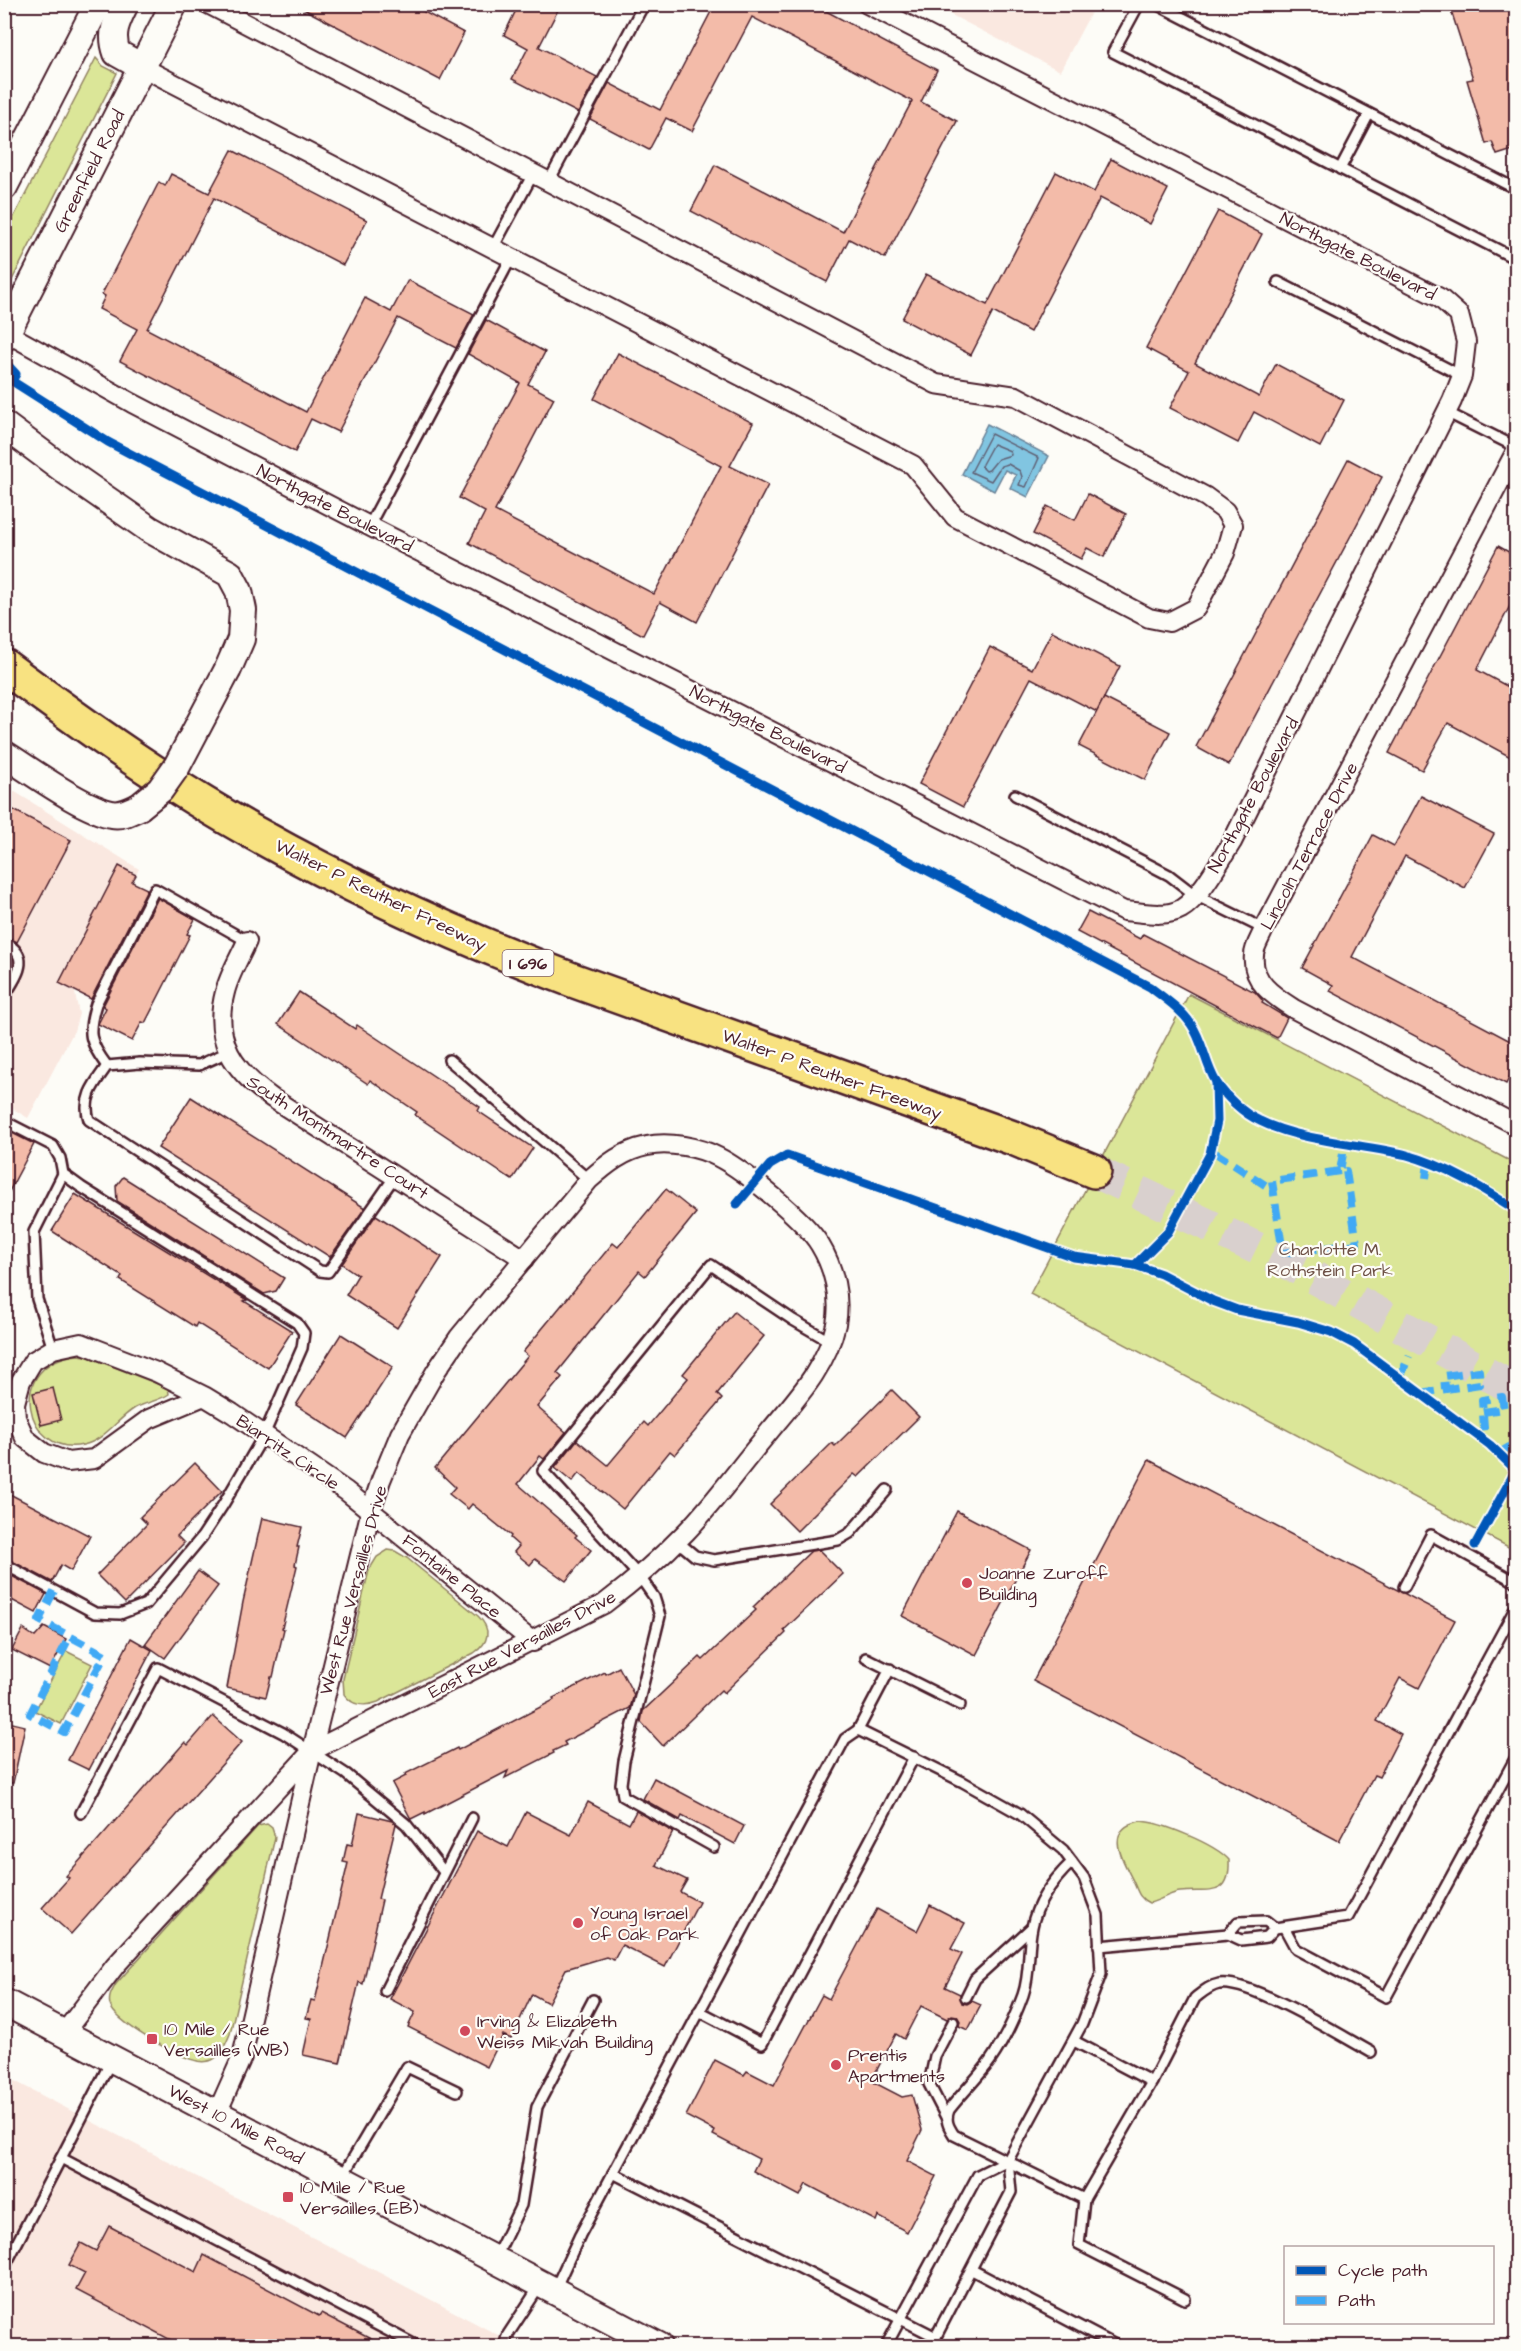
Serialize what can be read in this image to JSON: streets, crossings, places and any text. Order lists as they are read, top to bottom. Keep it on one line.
{"streets":{"highway":["Walter P Reuther Freeway","I 696"],"main road":["Greenfield Road","West 10 Mile Road"],"street":["Northgate Boulevard","Lincoln Terrace Drive","South Montmartre Court","Biarritz Circle","Fontaine Place","West Rue Versailles Drive","East Rue Versailles Drive"]},"crossings":[["Greenfield Road","Northgate Boulevard"],["South Montmartre Court","West Rue Versailles Drive"],["Biarritz Circle","Fontaine Place"],["Biarritz Circle","West Rue Versailles Drive"],["Fontaine Place","West Rue Versailles Drive"],["Fontaine Place","East Rue Versailles Drive"],["West Rue Versailles Drive","East Rue Versailles Drive"],["West Rue Versailles Drive","West 10 Mile Road"]],"parks":["Charlotte M. Rothstein Park"],"places":{"other":["Joanne Zuroff Building","Young Israel of Oak Park","Irving & Elizabeth Weiss Mikvah Building","Prentis Apartments"],"transit":["10 Mile / Rue Versailles (WB)","10 Mile / Rue Versailles (EB)"]},"legend":["Cycle path","Path"]}
